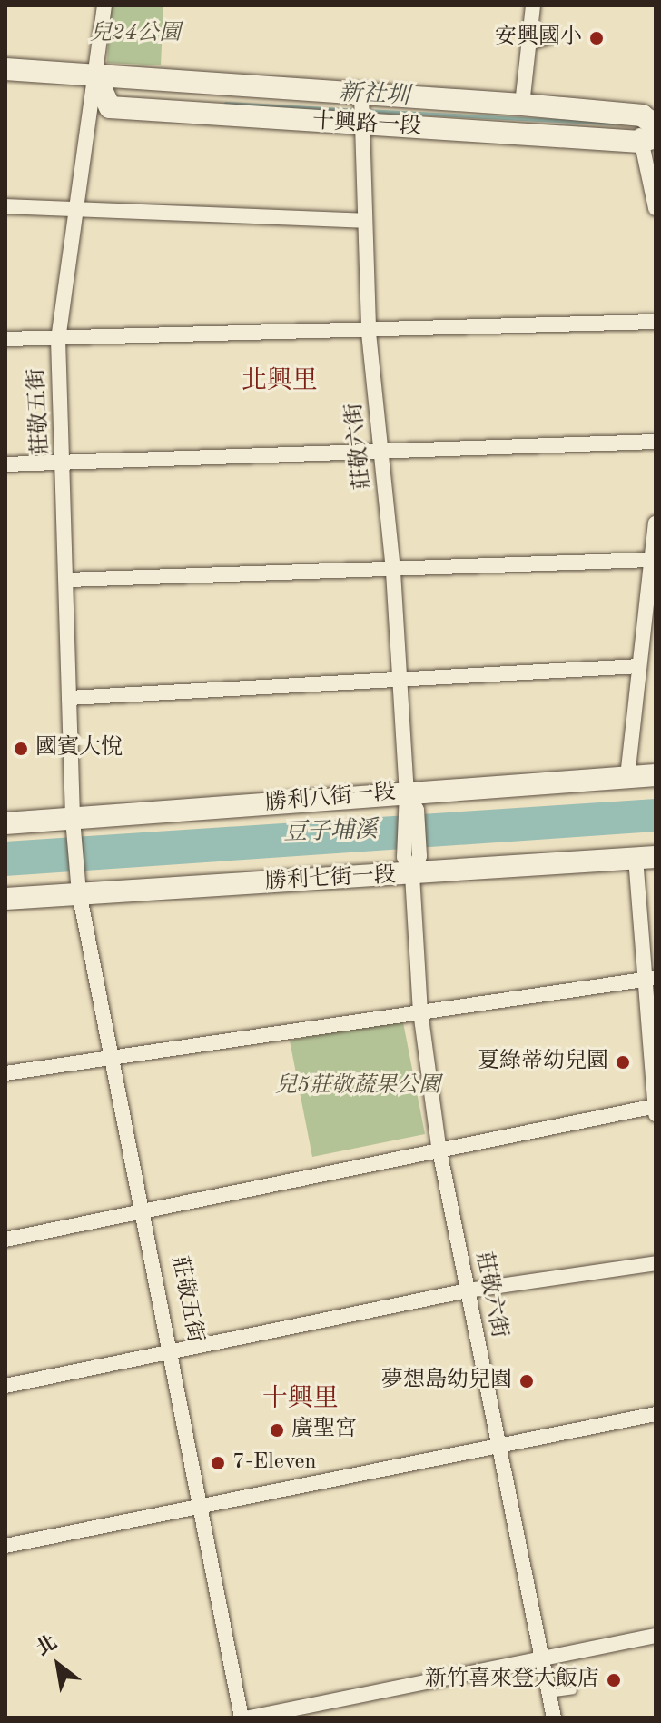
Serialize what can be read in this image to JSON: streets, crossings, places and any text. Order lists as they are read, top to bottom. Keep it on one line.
{"streets":{"street":["十興路一段","莊敬五街","莊敬六街","勝利八街一段","勝利七街一段"]},"crossings":[["十興路一段","莊敬五街"],["十興路一段","莊敬六街"],["莊敬五街","勝利八街一段"],["莊敬五街","勝利七街一段"],["莊敬六街","勝利八街一段"],["莊敬六街","勝利七街一段"]],"districts":["北興里","十興里"],"water":["新社圳","豆子埔溪"],"parks":["兒24公園","兒5莊敬蔬果公園"],"places":["安興國小","國賓大悅","夏綠蒂幼兒園","夢想島幼兒園","廣聖宮","7-Eleven","新竹喜來登大飯店"],"north":"top left"}
